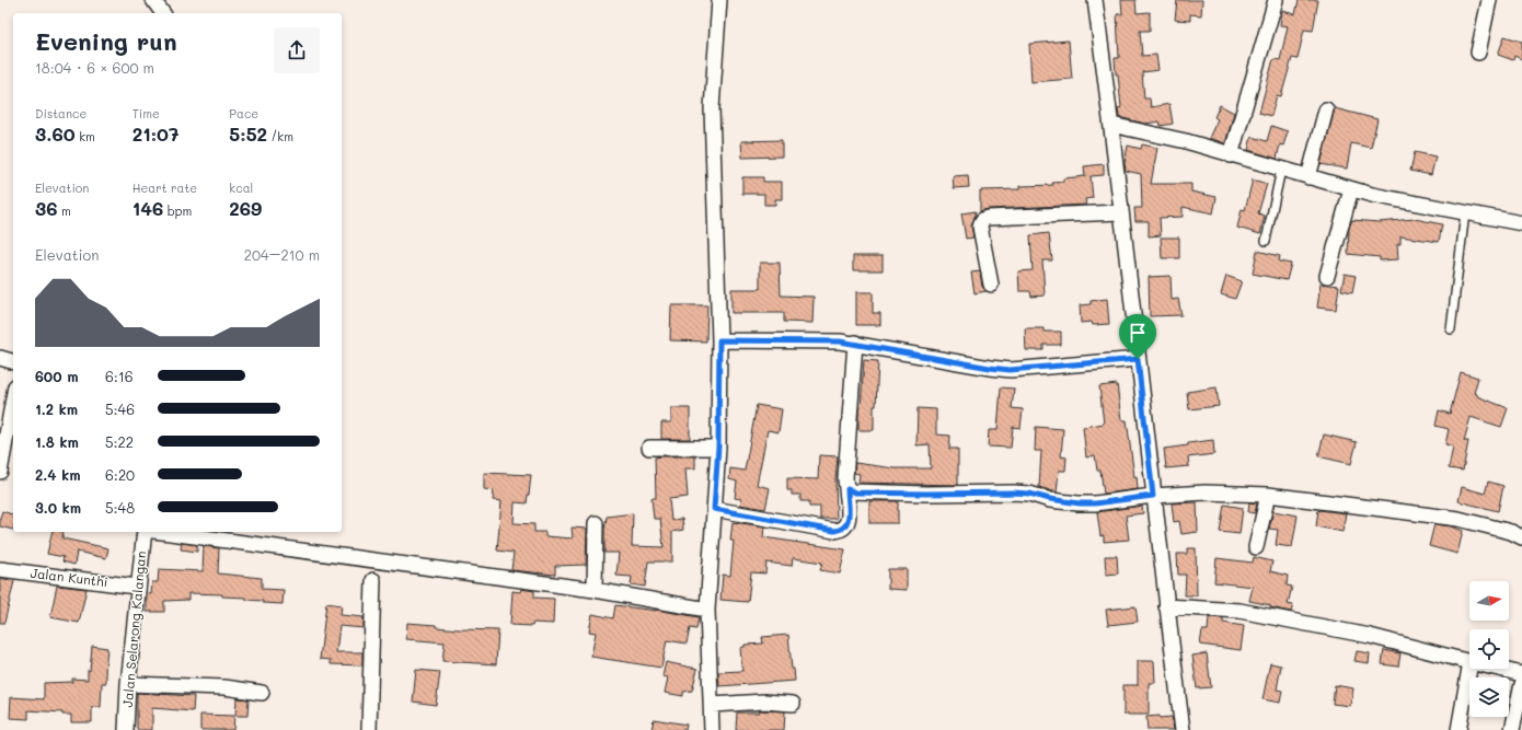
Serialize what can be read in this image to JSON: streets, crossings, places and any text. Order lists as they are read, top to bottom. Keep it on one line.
{"streets":{"street":["Jalan Kunthi","Jalan Selarong Kalangan"]},"crossings":[["Jalan Kunthi","Jalan Selarong Kalangan"]],"north":"right","page":{"heading":["Evening run","18:04 · 6 × 600 m"],"stats":[["Distance","3.60 km"],["Time","21:07"],["Pace","5:52 /km"],["Elevation","36 m"],["Heart rate","146 bpm"],["kcal","269"]],"chart":["Elevation","204–210 m"],"list":[{"name":"600 m","note":"6:16"},{"name":"1.2 km","note":"5:46"},{"name":"1.8 km","note":"5:22"},{"name":"2.4 km","note":"6:20"},{"name":"3.0 km","note":"5:48"}]}}
